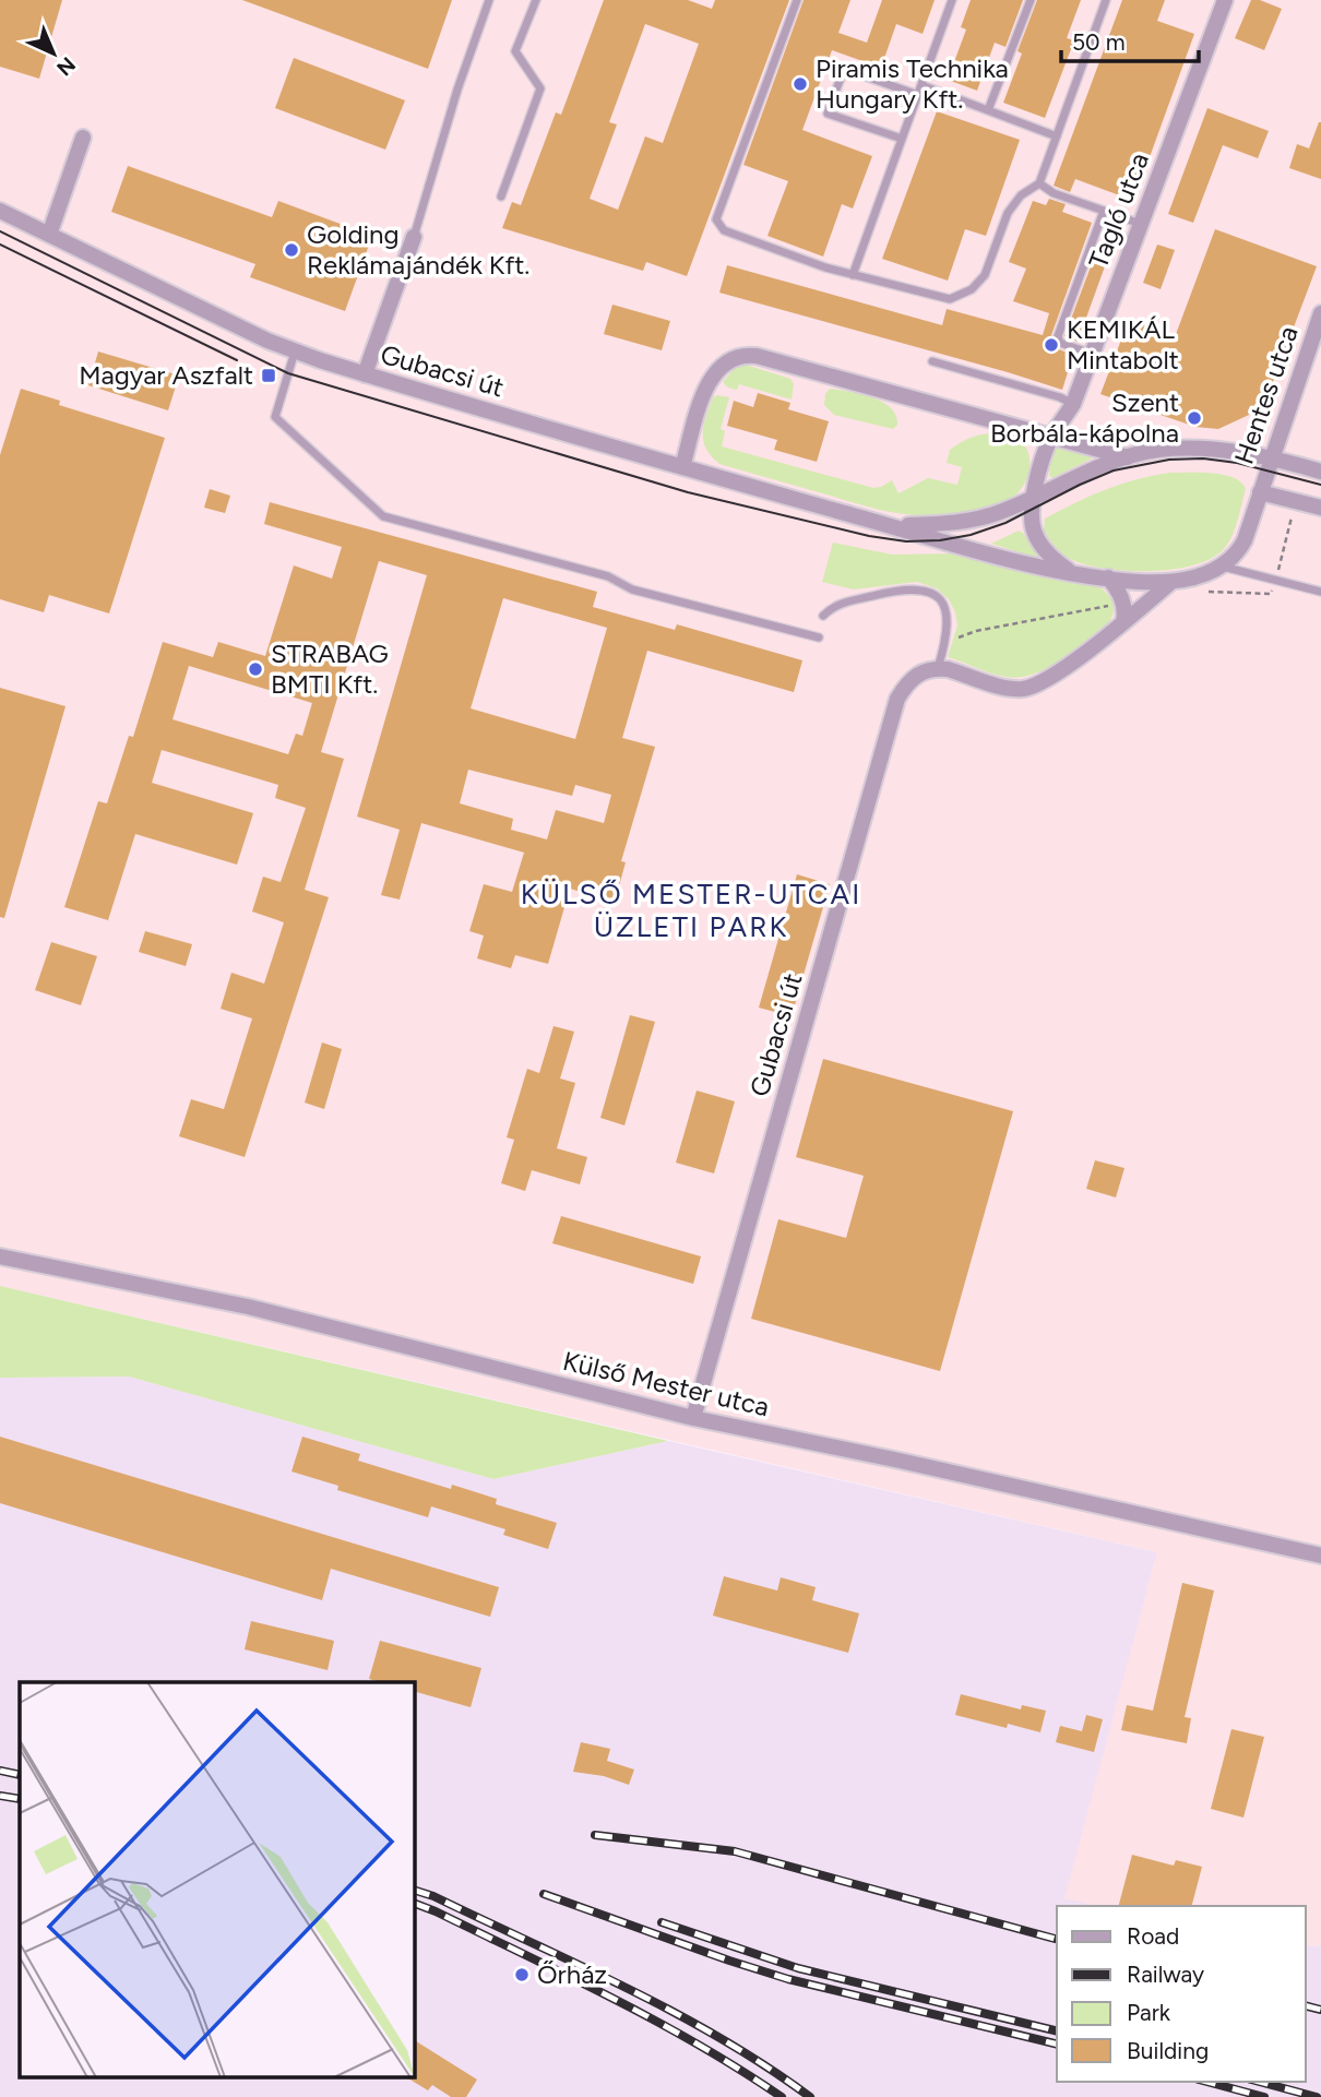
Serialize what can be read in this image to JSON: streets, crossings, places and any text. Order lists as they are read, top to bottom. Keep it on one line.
{"streets":{"street":["Tagló utca","Gubacsi út","Hentes utca","Külső Mester utca"]},"crossings":[["Tagló utca","Gubacsi út"],["Gubacsi út","Hentes utca"],["Gubacsi út","Külső Mester utca"]],"districts":["KÜLSŐ MESTER-UTCAI ÜZLETI PARK"],"places":{"other":["Piramis Technika Hungary Kft.","Golding Reklámajándék Kft.","KEMIKÁL Mintabolt","Szent Borbála-kápolna","STRABAG BMTI Kft.","Őrház"],"transit":["Magyar Aszfalt"]},"legend":["Road","Railway","Park","Building"],"scale_bar":"50 m","north":"bottom right"}
